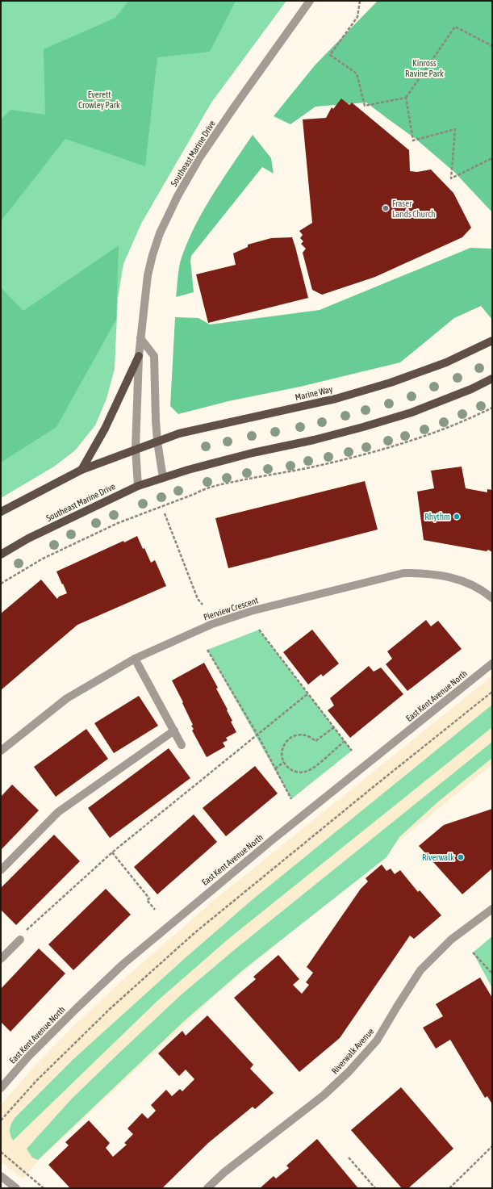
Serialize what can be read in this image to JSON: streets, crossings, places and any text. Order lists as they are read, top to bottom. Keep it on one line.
{"streets":{"main road":["Southeast Marine Drive","Marine Way"],"street":["Pierview Crescent","East Kent Avenue North","Riverwalk Avenue"]},"crossings":[["Southeast Marine Drive","Marine Way"]],"parks":["Kinross Ravine Park","Everett Crowley Park"],"places":["Fraser Lands Church","Rhythm","Riverwalk"]}
